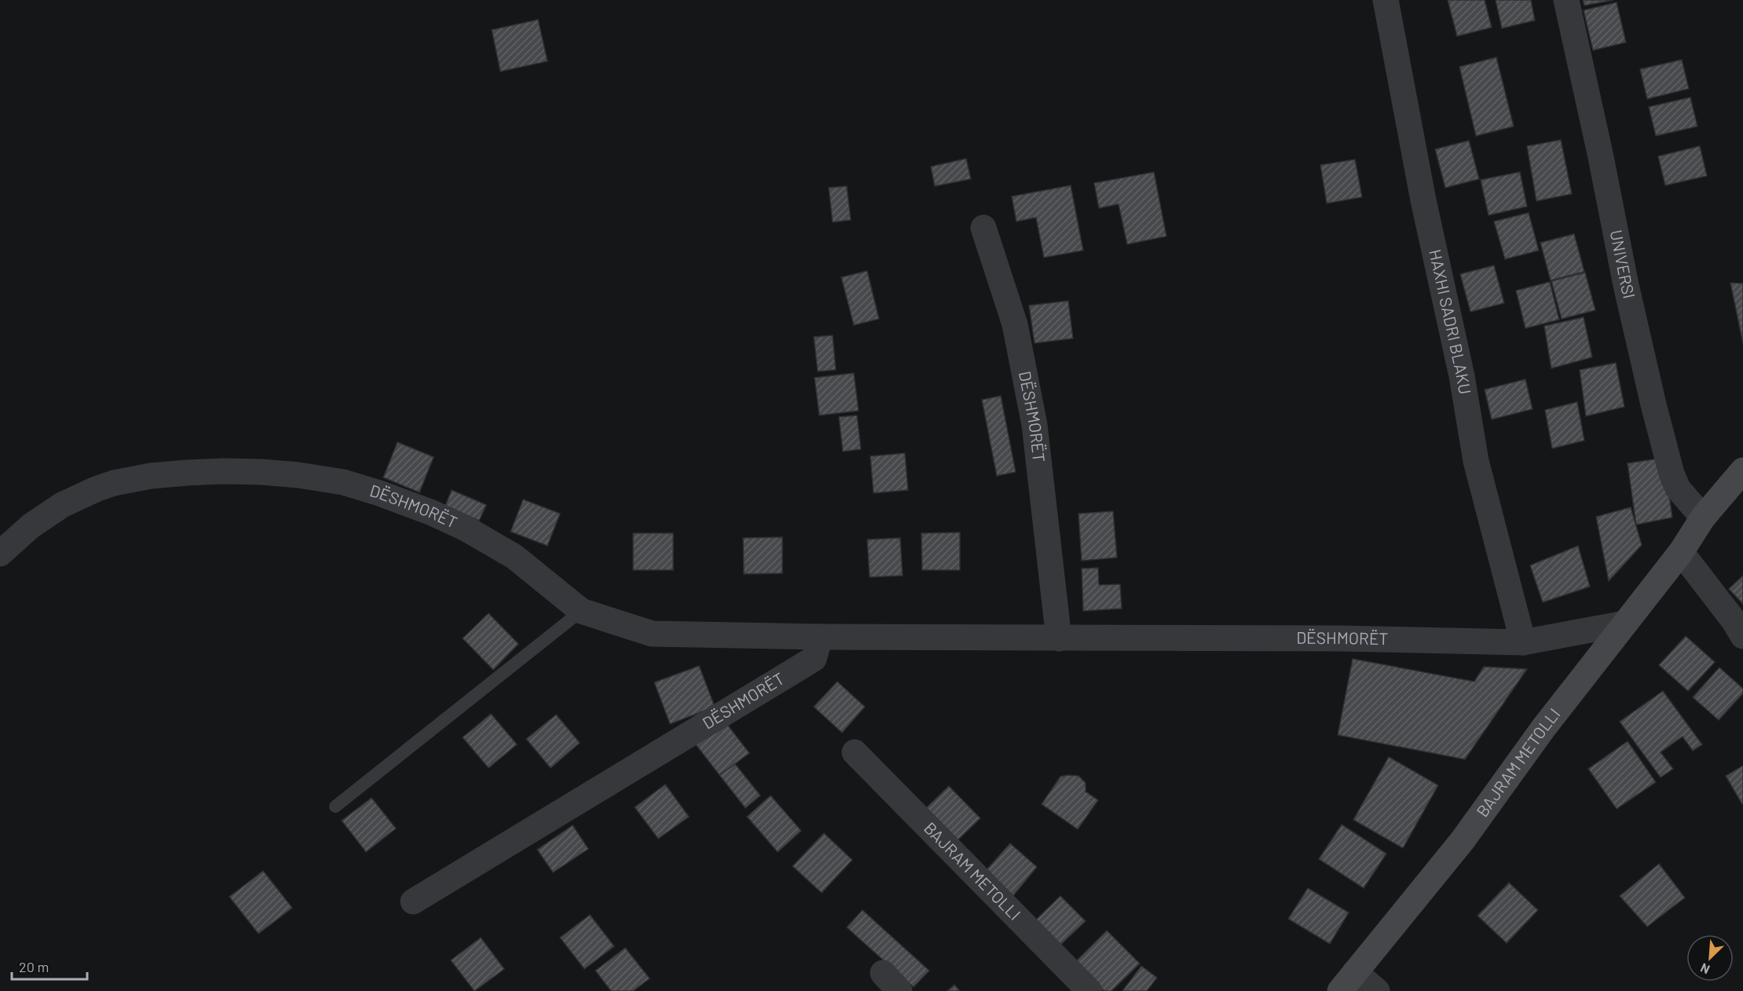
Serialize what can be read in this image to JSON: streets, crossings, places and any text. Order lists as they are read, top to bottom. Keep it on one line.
{"streets":{"main road":["BAJRAM METOLLI"],"street":["UNIVERSI","HAXHI SADRI BLAKU","DËSHMORËT"]},"crossings":[["UNIVERSI","BAJRAM METOLLI"],["HAXHI SADRI BLAKU","DËSHMORËT"],["DËSHMORËT","BAJRAM METOLLI"]],"scale_bar":"20 m","north":"bottom left"}
